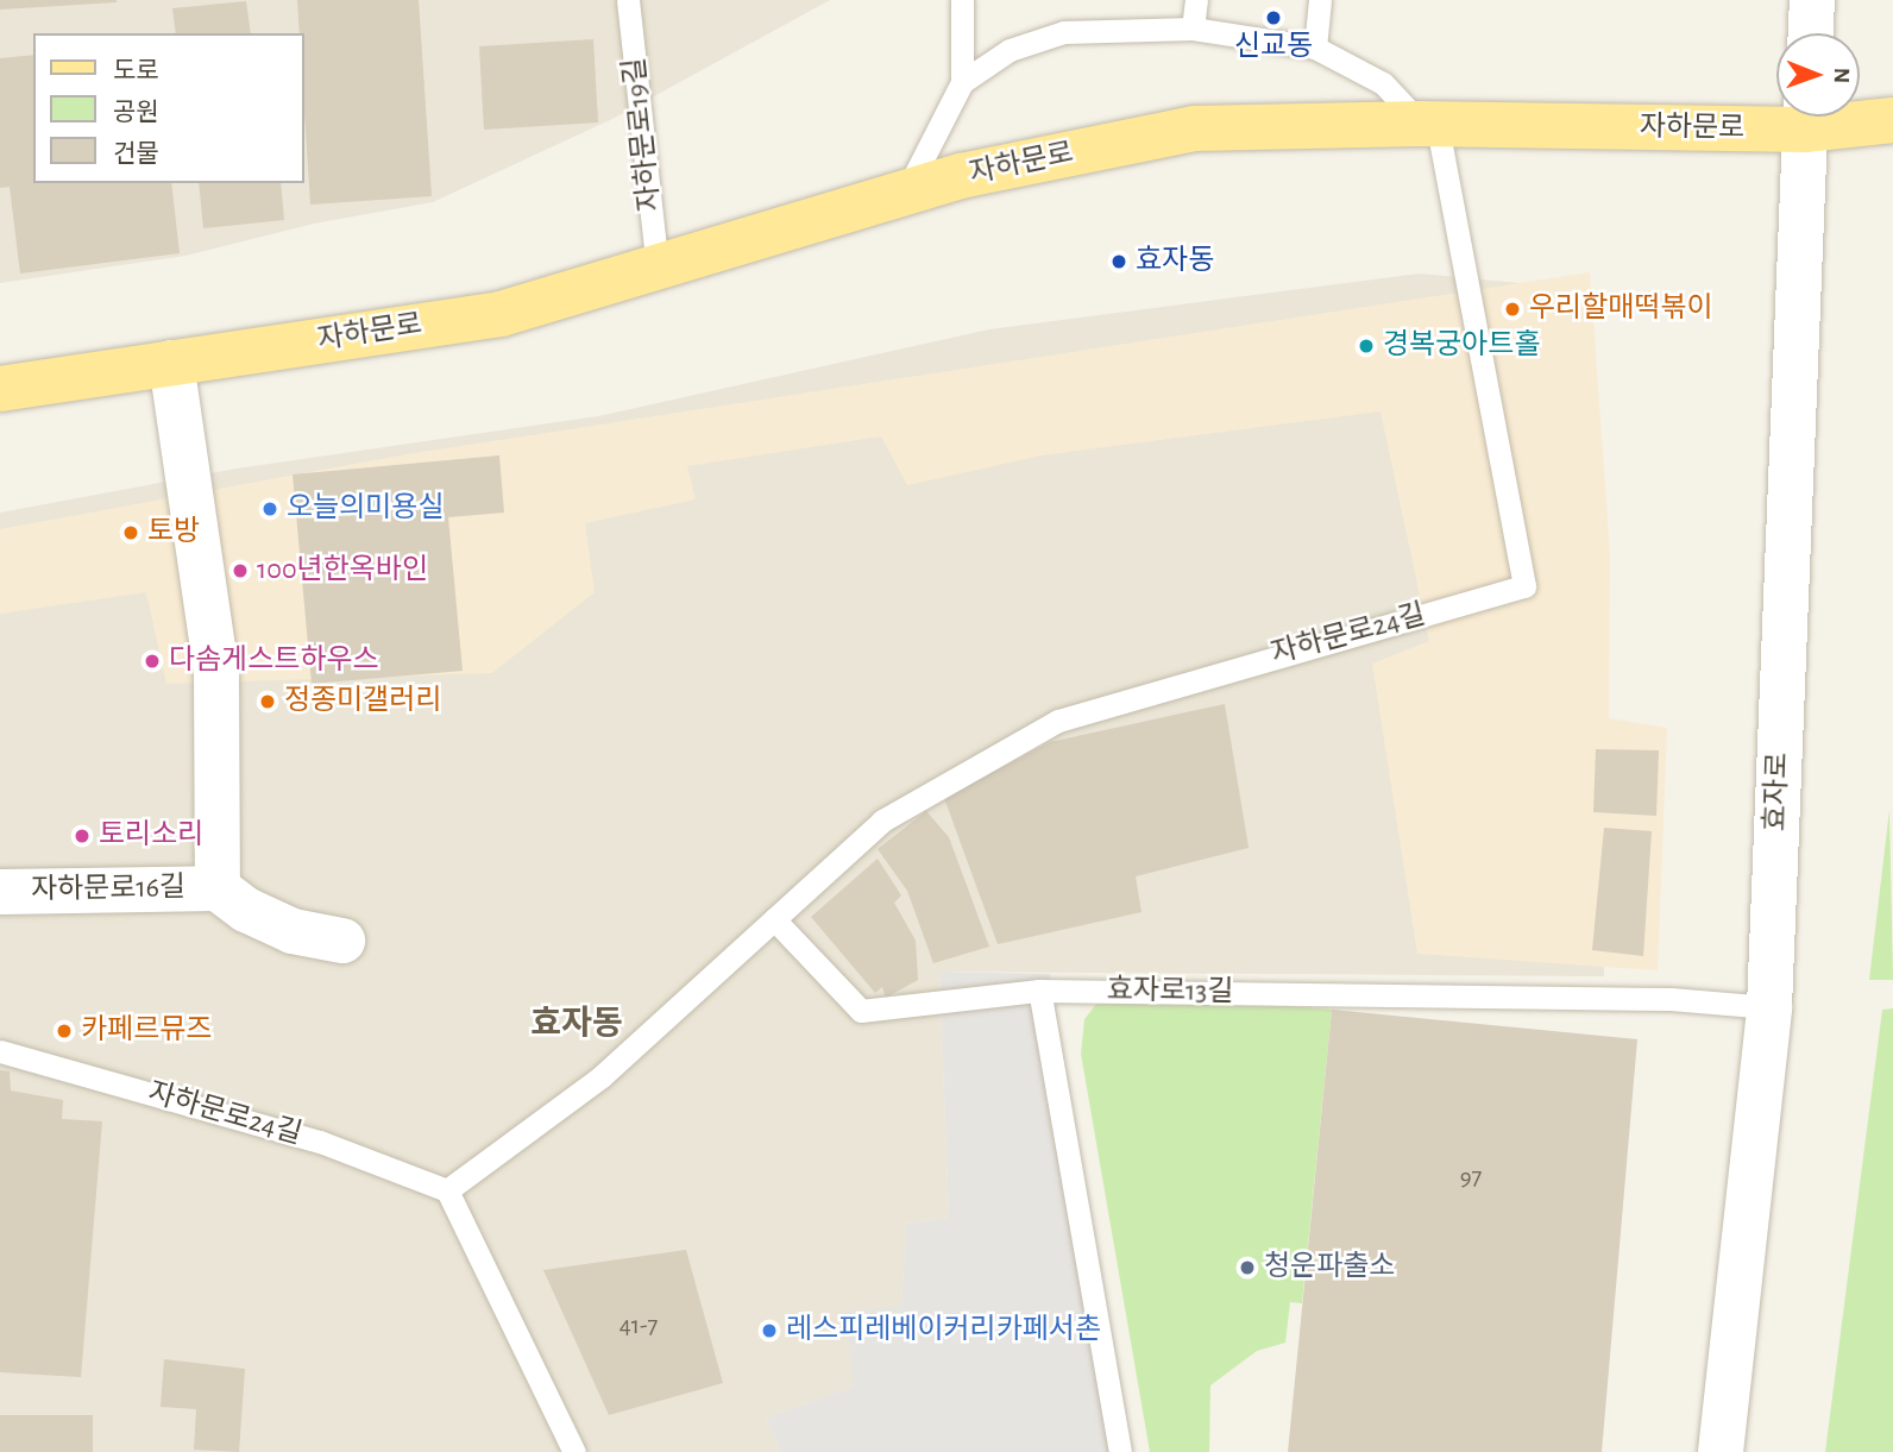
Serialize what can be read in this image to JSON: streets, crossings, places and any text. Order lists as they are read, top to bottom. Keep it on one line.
{"streets":{"main road":["자하문로"],"street":["효자로","자하문로16길"],"lane":["자하문로19길","자하문로24길","효자로13길"]},"crossings":[["자하문로","자하문로19길"],["자하문로","자하문로24길"],["효자로","효자로13길"]],"districts":["효자동"],"places":["신교동","효자동","우리할매떡볶이","경복궁아트홀","오늘의미용실","토방","100년한옥바인","다솜게스트하우스","정종미갤러리","토리소리","카페르뮤즈","청운파출소","레스피레베이커리카페서촌"],"house_numbers":["97","41-7"],"legend":["도로","공원","건물"],"north":"right"}
